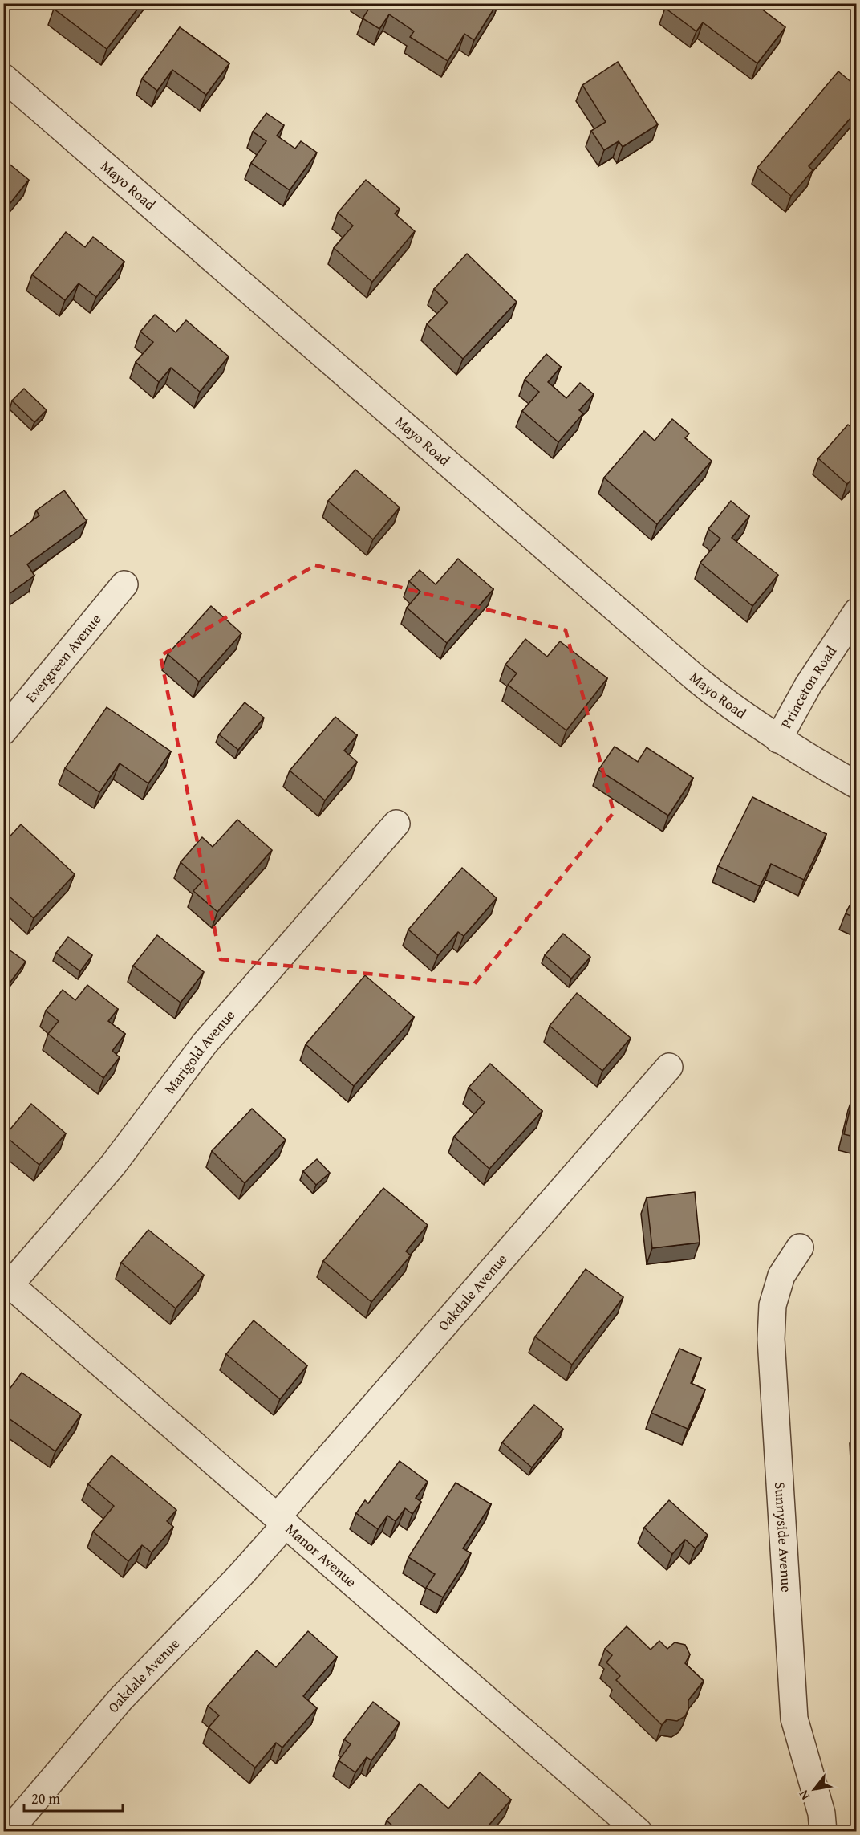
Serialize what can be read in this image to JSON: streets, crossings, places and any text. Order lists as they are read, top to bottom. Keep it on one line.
{"streets":{"street":["Mayo Road","Evergreen Avenue","Princeton Road","Marigold Avenue","Oakdale Avenue","Sunnyside Avenue","Manor Avenue"]},"crossings":[["Mayo Road","Princeton Road"],["Marigold Avenue","Manor Avenue"],["Oakdale Avenue","Manor Avenue"]],"scale_bar":"20 m","north":"bottom left"}
